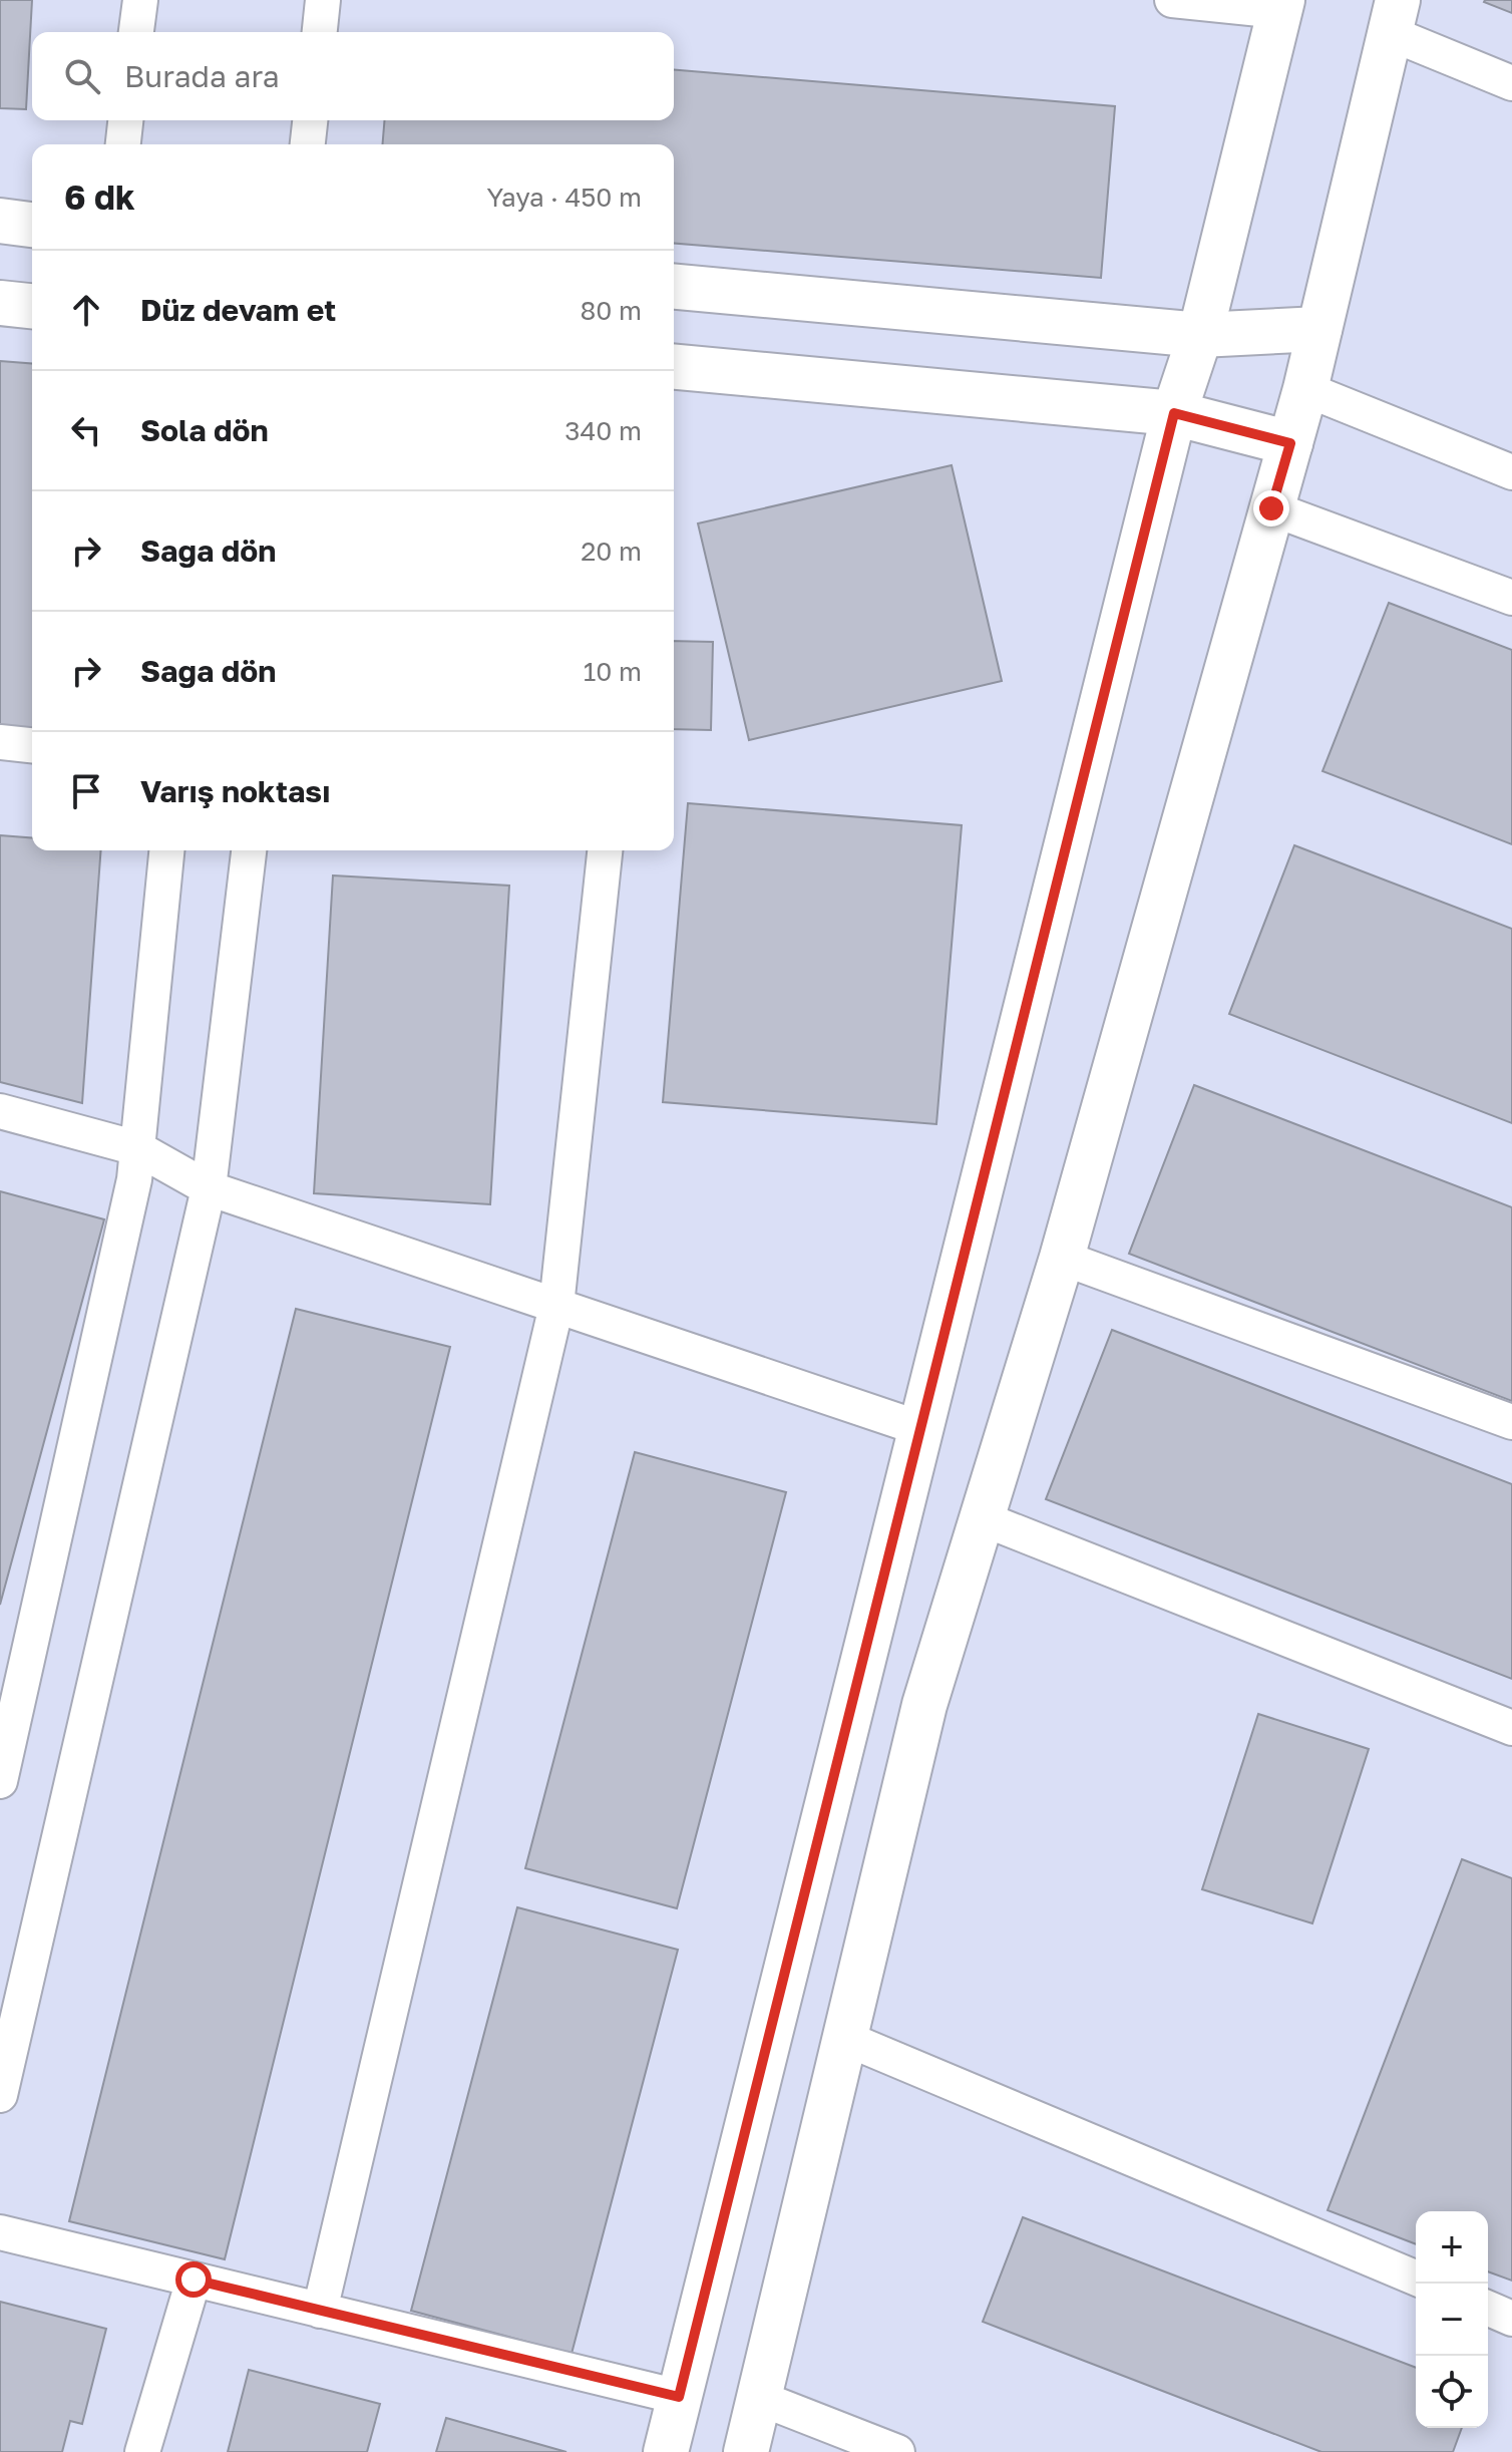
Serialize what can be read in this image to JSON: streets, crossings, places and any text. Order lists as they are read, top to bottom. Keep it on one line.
{"page":{"search":"Burada ara","heading":["6 dk","Yaya · 450 m"],"list":[["Düz devam et","80 m"],["Sola dön","340 m"],["Sağa dön","20 m"],["Sağa dön","10 m"],"Varış noktası"],"map_buttons":["+","−"]}}
